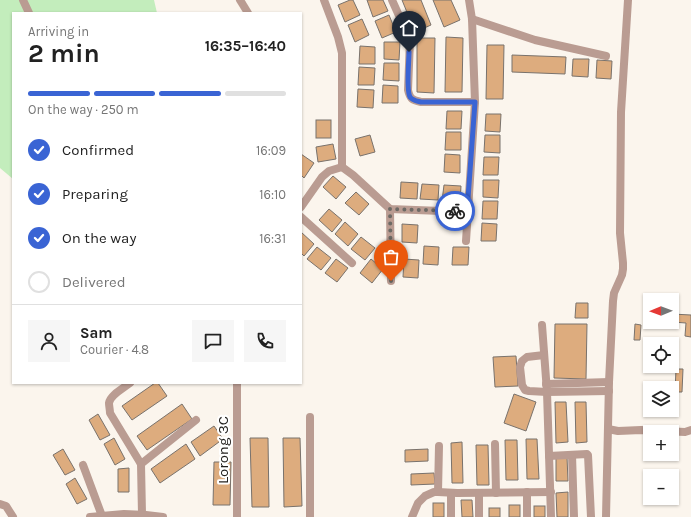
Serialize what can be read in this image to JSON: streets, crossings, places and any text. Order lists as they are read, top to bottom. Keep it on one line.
{"streets":{"street":["Lorong 3C"]},"north":"left","page":{"heading":["2 min","Arriving in","16:35–16:40"],"panel":["Sam","Courier · 4.8"],"bar":"On the way · 250 m","list":[["Confirmed","16:09"],["Preparing","16:10"],["On the way","16:31"],"Delivered"],"map_buttons":["+","−"]}}
